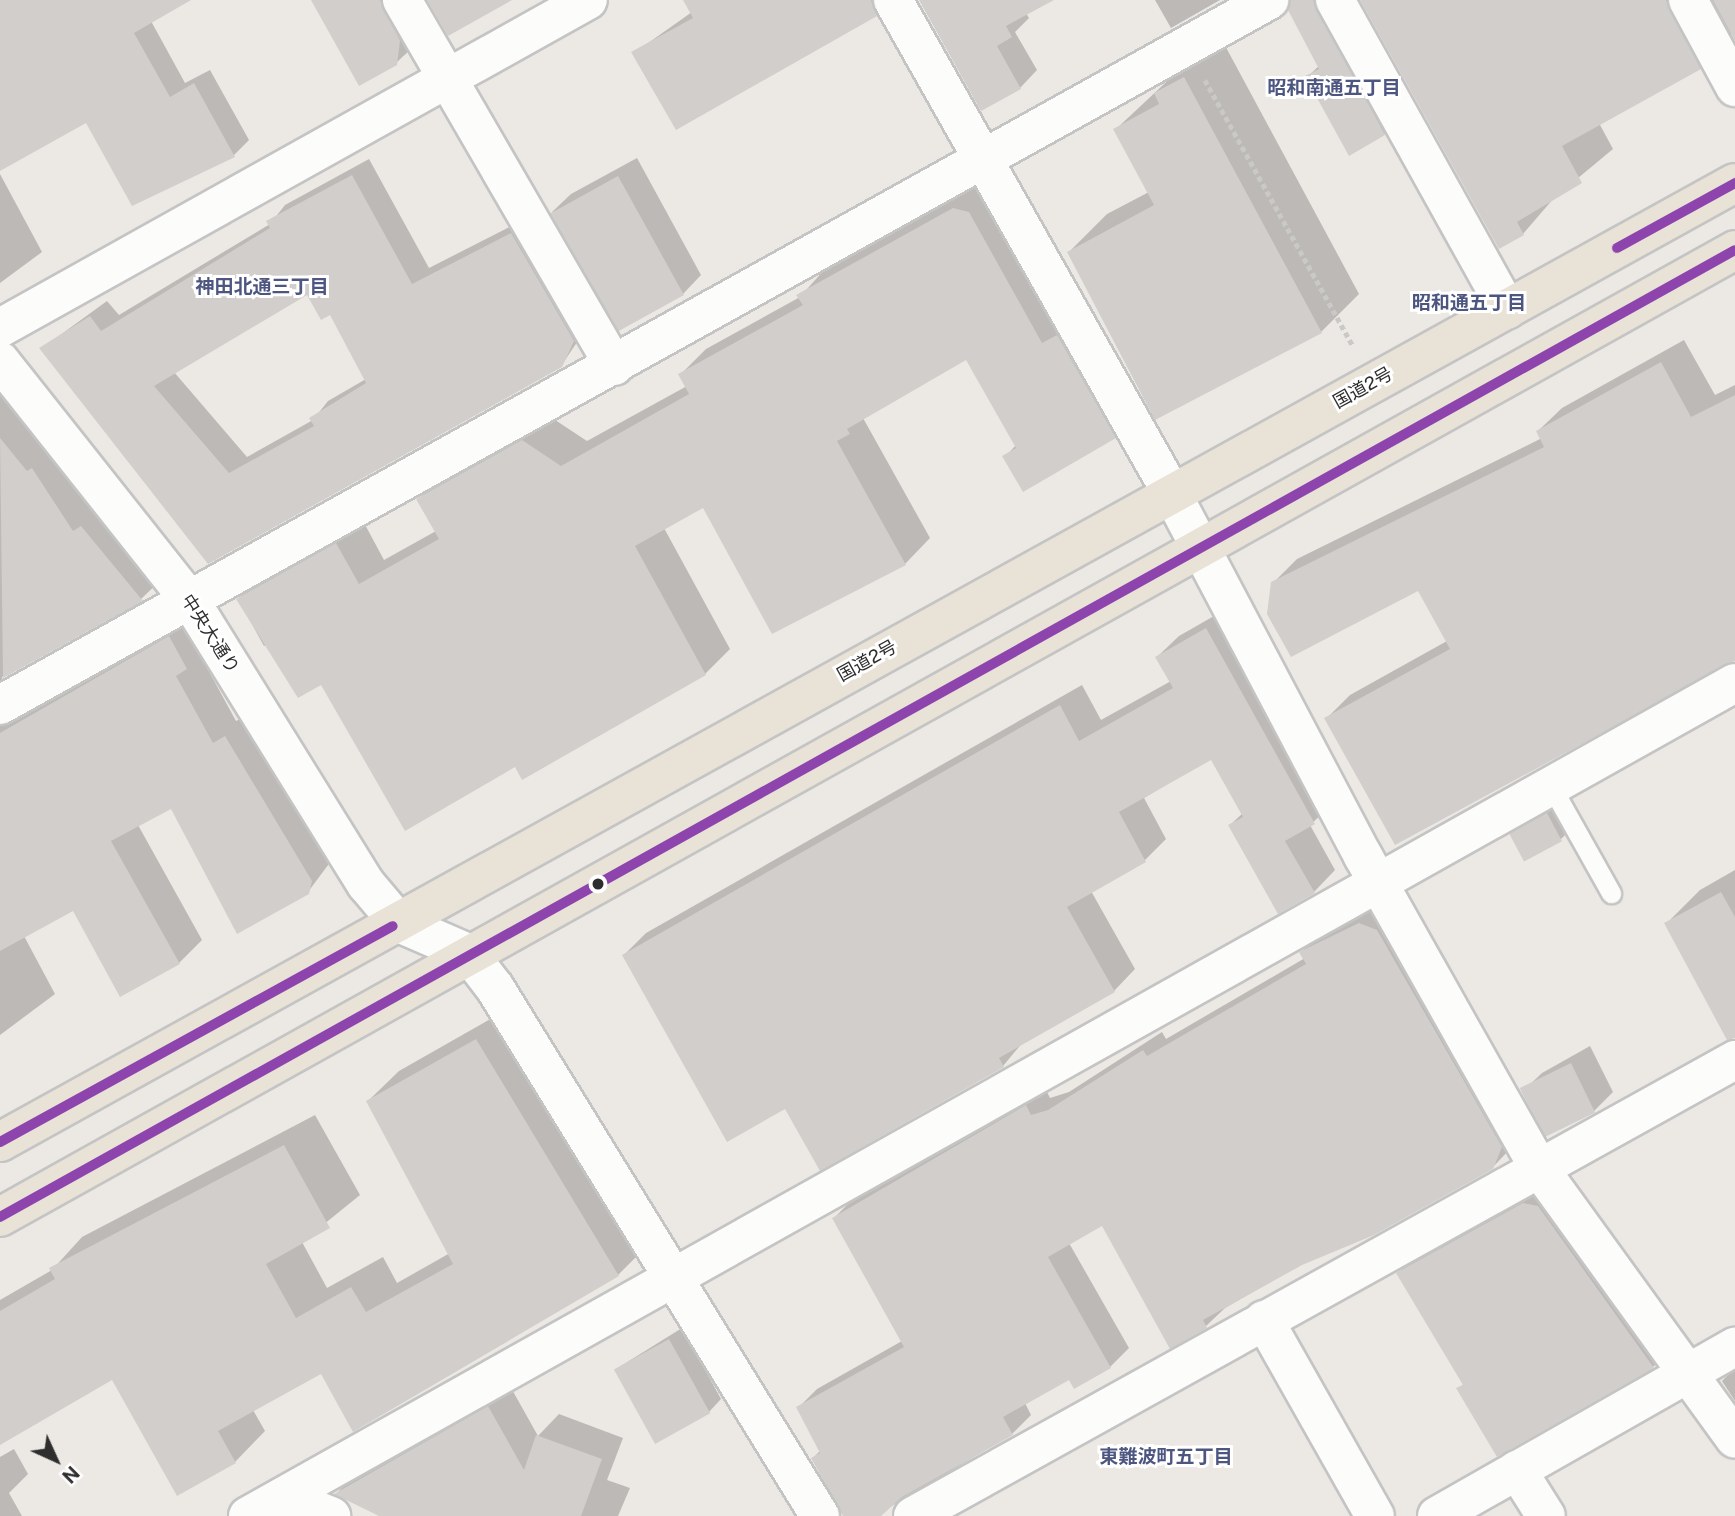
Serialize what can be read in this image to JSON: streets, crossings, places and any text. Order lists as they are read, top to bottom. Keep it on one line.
{"streets":{"highway":["国道2号"],"street":["中央大通り"]},"crossings":[["国道2号","中央大通り"]],"districts":["昭和南通五丁目","神田北通三丁目","昭和通五丁目","東難波町五丁目"],"north":"bottom right"}
